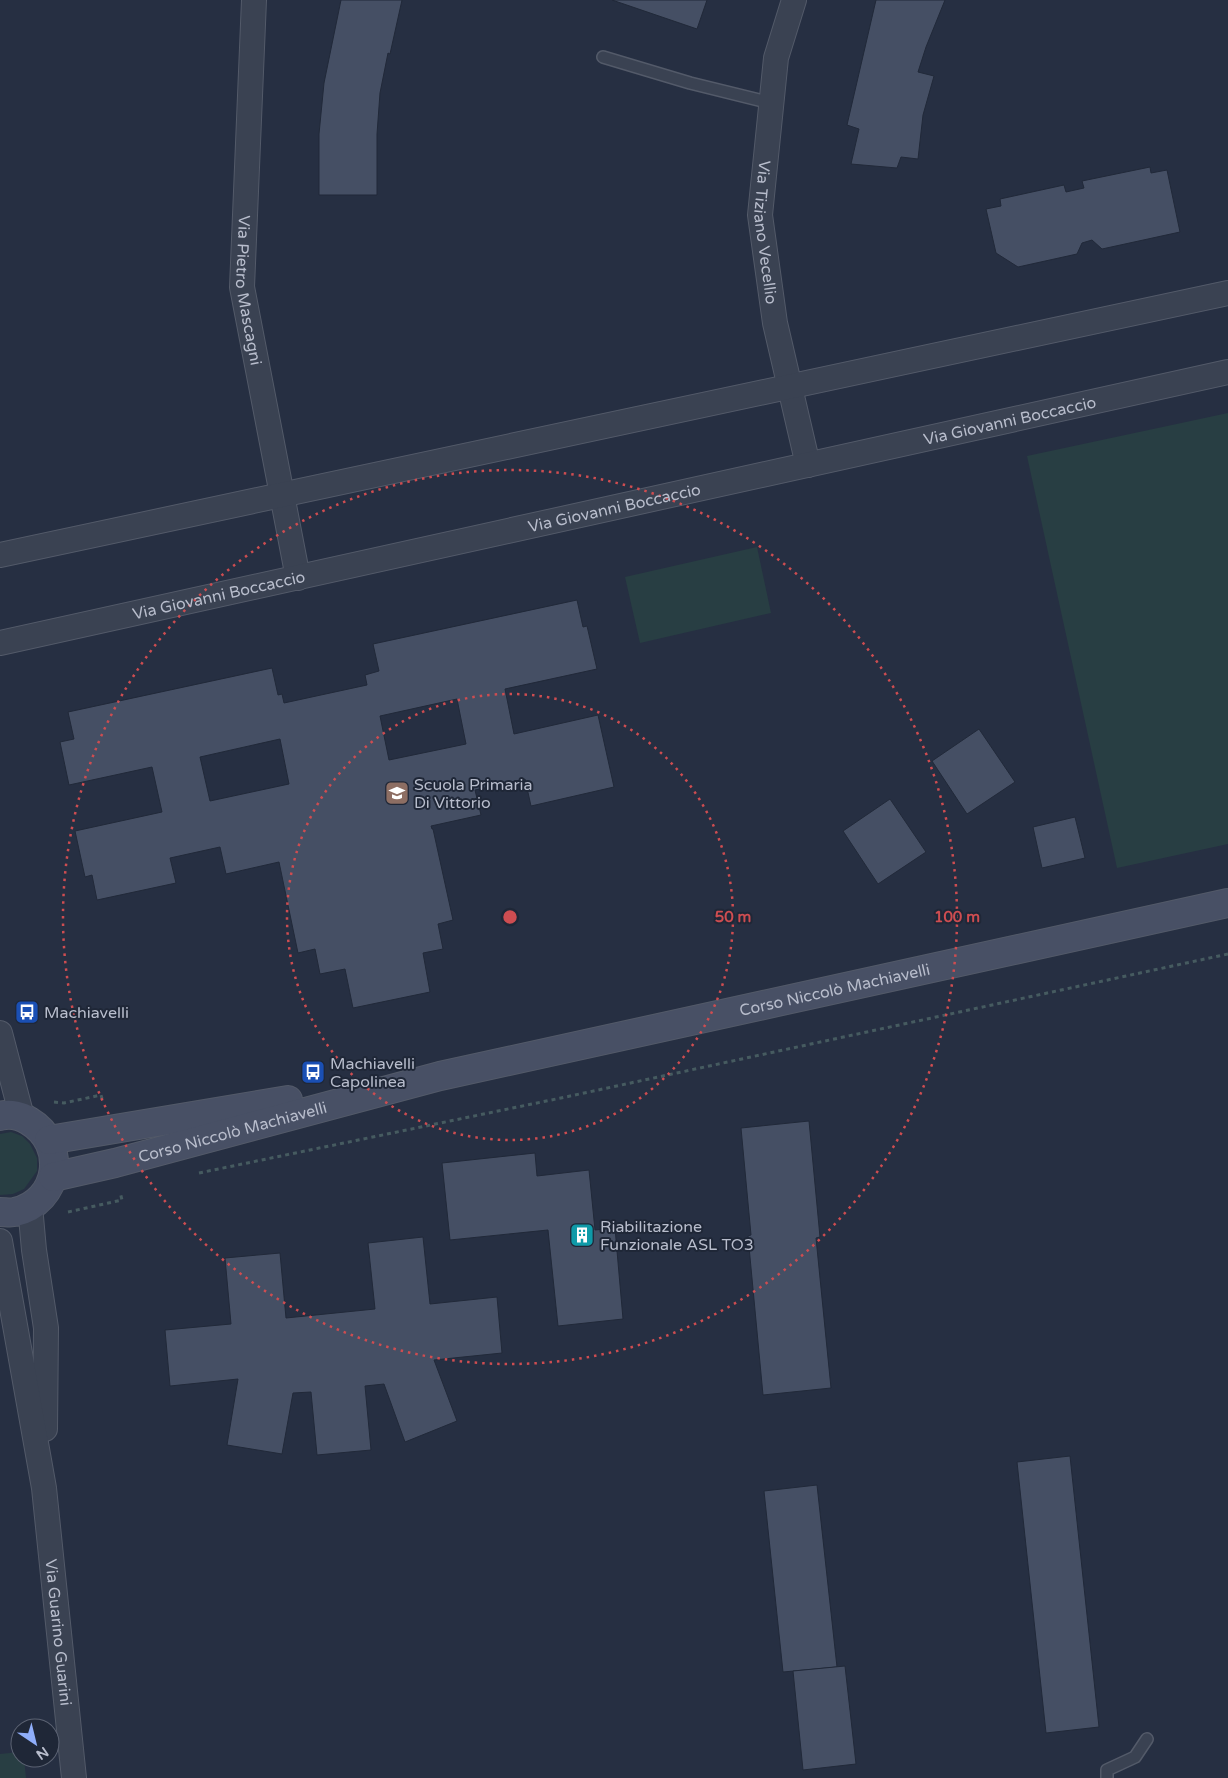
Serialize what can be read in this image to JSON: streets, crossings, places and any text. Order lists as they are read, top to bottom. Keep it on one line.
{"streets":{"street":["Via Tiziano Vecellio","Via Pietro Mascagni","Via Giovanni Boccaccio","Corso Niccolò Machiavelli","Via Guarino Guarini"]},"crossings":[["Via Tiziano Vecellio","Via Giovanni Boccaccio"],["Via Pietro Mascagni","Via Giovanni Boccaccio"]],"places":{"school or university":["Scuola Primaria Di Vittorio"],"bus stop":["Machiavelli","Machiavelli Capolinea"],"building":["Riabilitazione Funzionale ASL TO3"]},"north":"bottom right","rings":["50 m","100 m"]}
